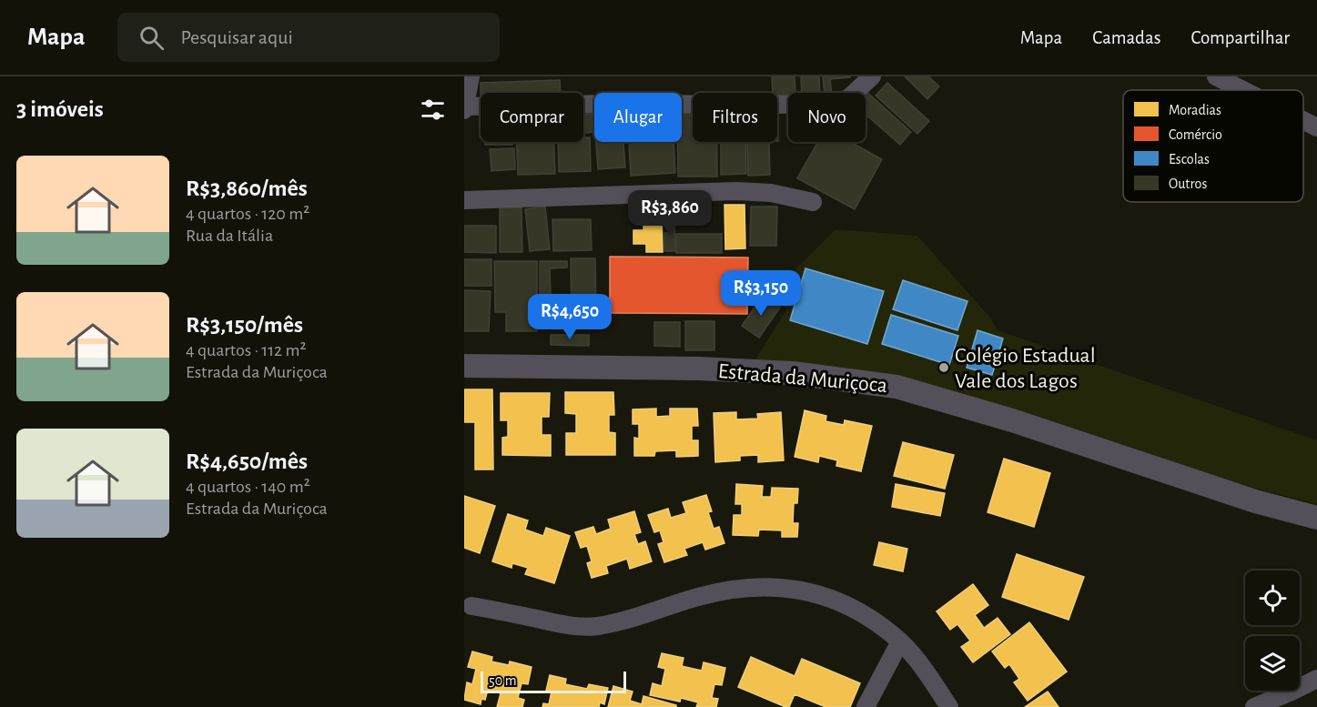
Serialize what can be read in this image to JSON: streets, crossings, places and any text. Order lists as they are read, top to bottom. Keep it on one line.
{"streets":{"street":["Estrada da Muriçoca"]},"places":["Colégio Estadual Vale dos Lagos"],"legend":["Moradias","Comércio","Escolas","Outros"],"scale_bar":"50 m","page":{"header":"Mapa","search":"Pesquisar aqui","nav":["Mapa","Camadas","Compartilhar"],"heading":"3 imóveis","chip":["Comprar","Alugar","Filtros","Novo"],"list":[{"name":"R$3,860/mês","note":"4 quartos · 120 m² · Rua da Itália"},{"name":"R$3,150/mês","note":"4 quartos · 112 m² · Estrada da Muriçoca"},{"name":"R$4,650/mês","note":"4 quartos · 140 m² · Estrada da Muriçoca"}],"price":["R$3,860","R$3,150","R$4,650"],"scale":"50 m"}}
